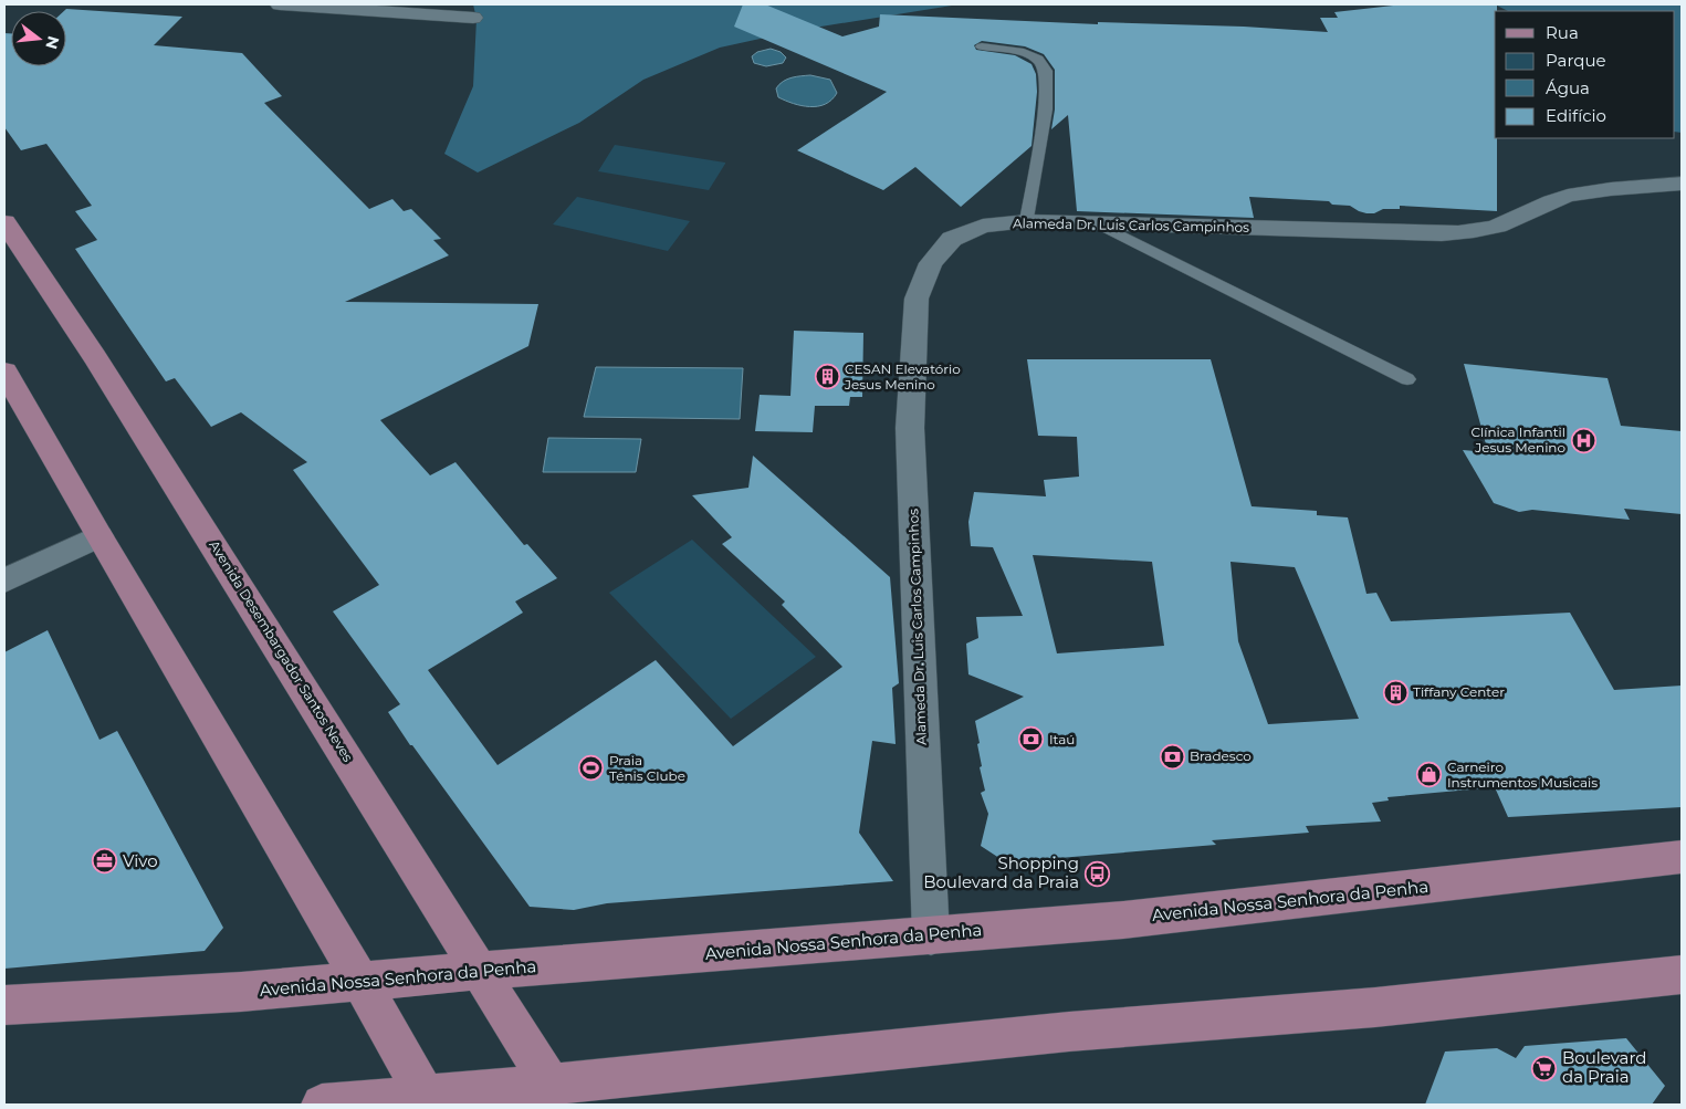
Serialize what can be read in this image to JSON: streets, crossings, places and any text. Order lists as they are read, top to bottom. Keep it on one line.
{"streets":{"main road":["Avenida Desembargador Santos Neves","Avenida Nossa Senhora da Penha"],"street":["Alameda Dr. Luis Carlos Campinhos"]},"crossings":[["Alameda Dr. Luis Carlos Campinhos","Avenida Nossa Senhora da Penha"],["Avenida Desembargador Santos Neves","Avenida Nossa Senhora da Penha"]],"places":{"building":["CESAN Elevatório Jesus Menino","Tiffany Center"],"hospital":["Clínica Infantil Jesus Menino"],"bank":["Itaú","Bradesco"],"sports":["Praia Ténis Clube"],"shop":["Carneiro Instrumentos Musicais"],"office":["Vivo"],"bus stop":["Shopping Boulevard da Praia"],"supermarket":["Boulevard da Praia"]},"legend":["Rua","Parque","Água","Edifício"],"north":"right"}
